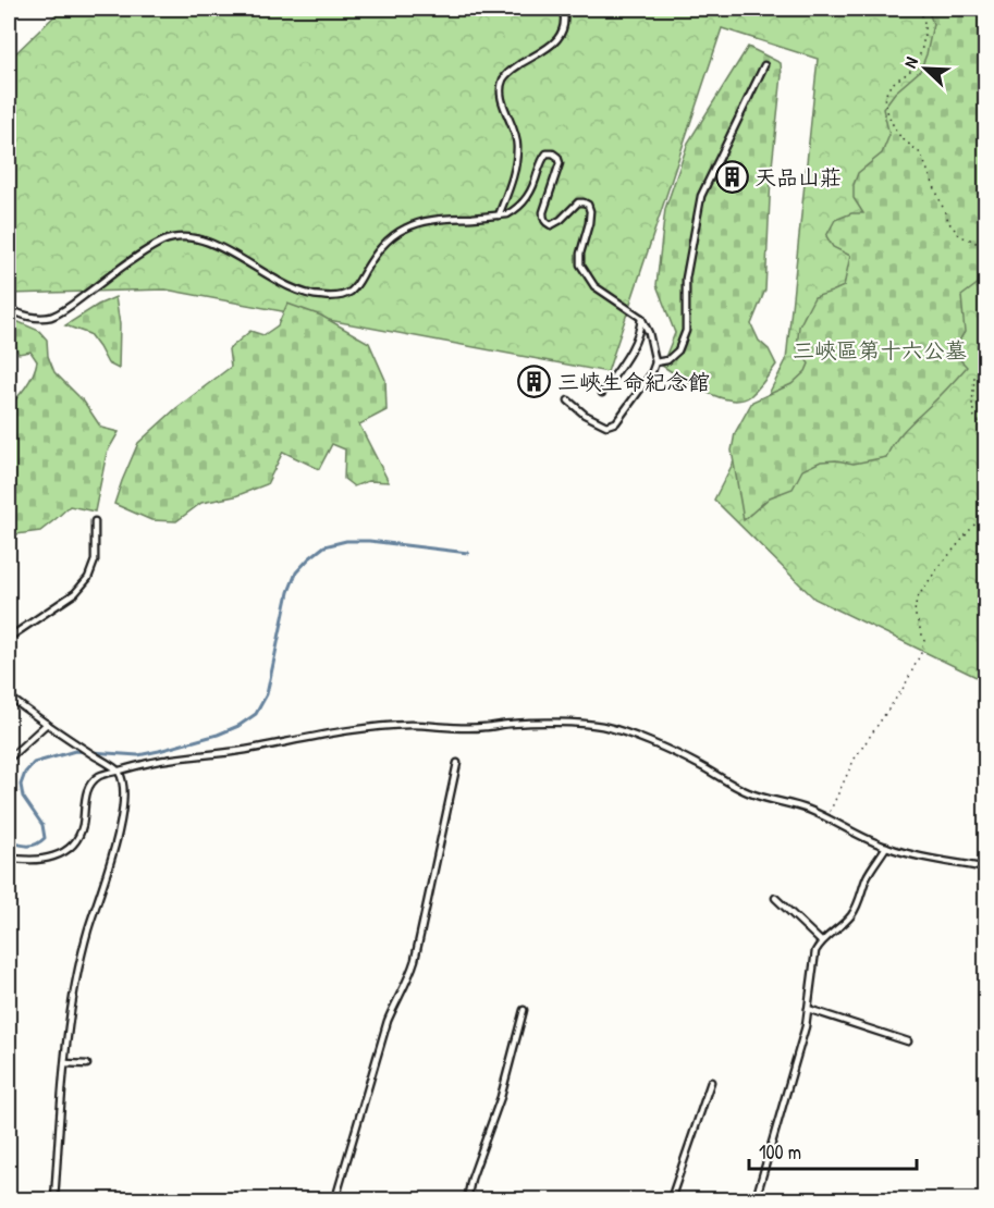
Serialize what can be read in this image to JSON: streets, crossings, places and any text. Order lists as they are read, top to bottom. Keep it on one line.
{"parks":["三峽區第十六公墓"],"places":{"building":["天品山莊","三峽生命紀念館"]},"scale_bar":"100 m","north":"top left"}
